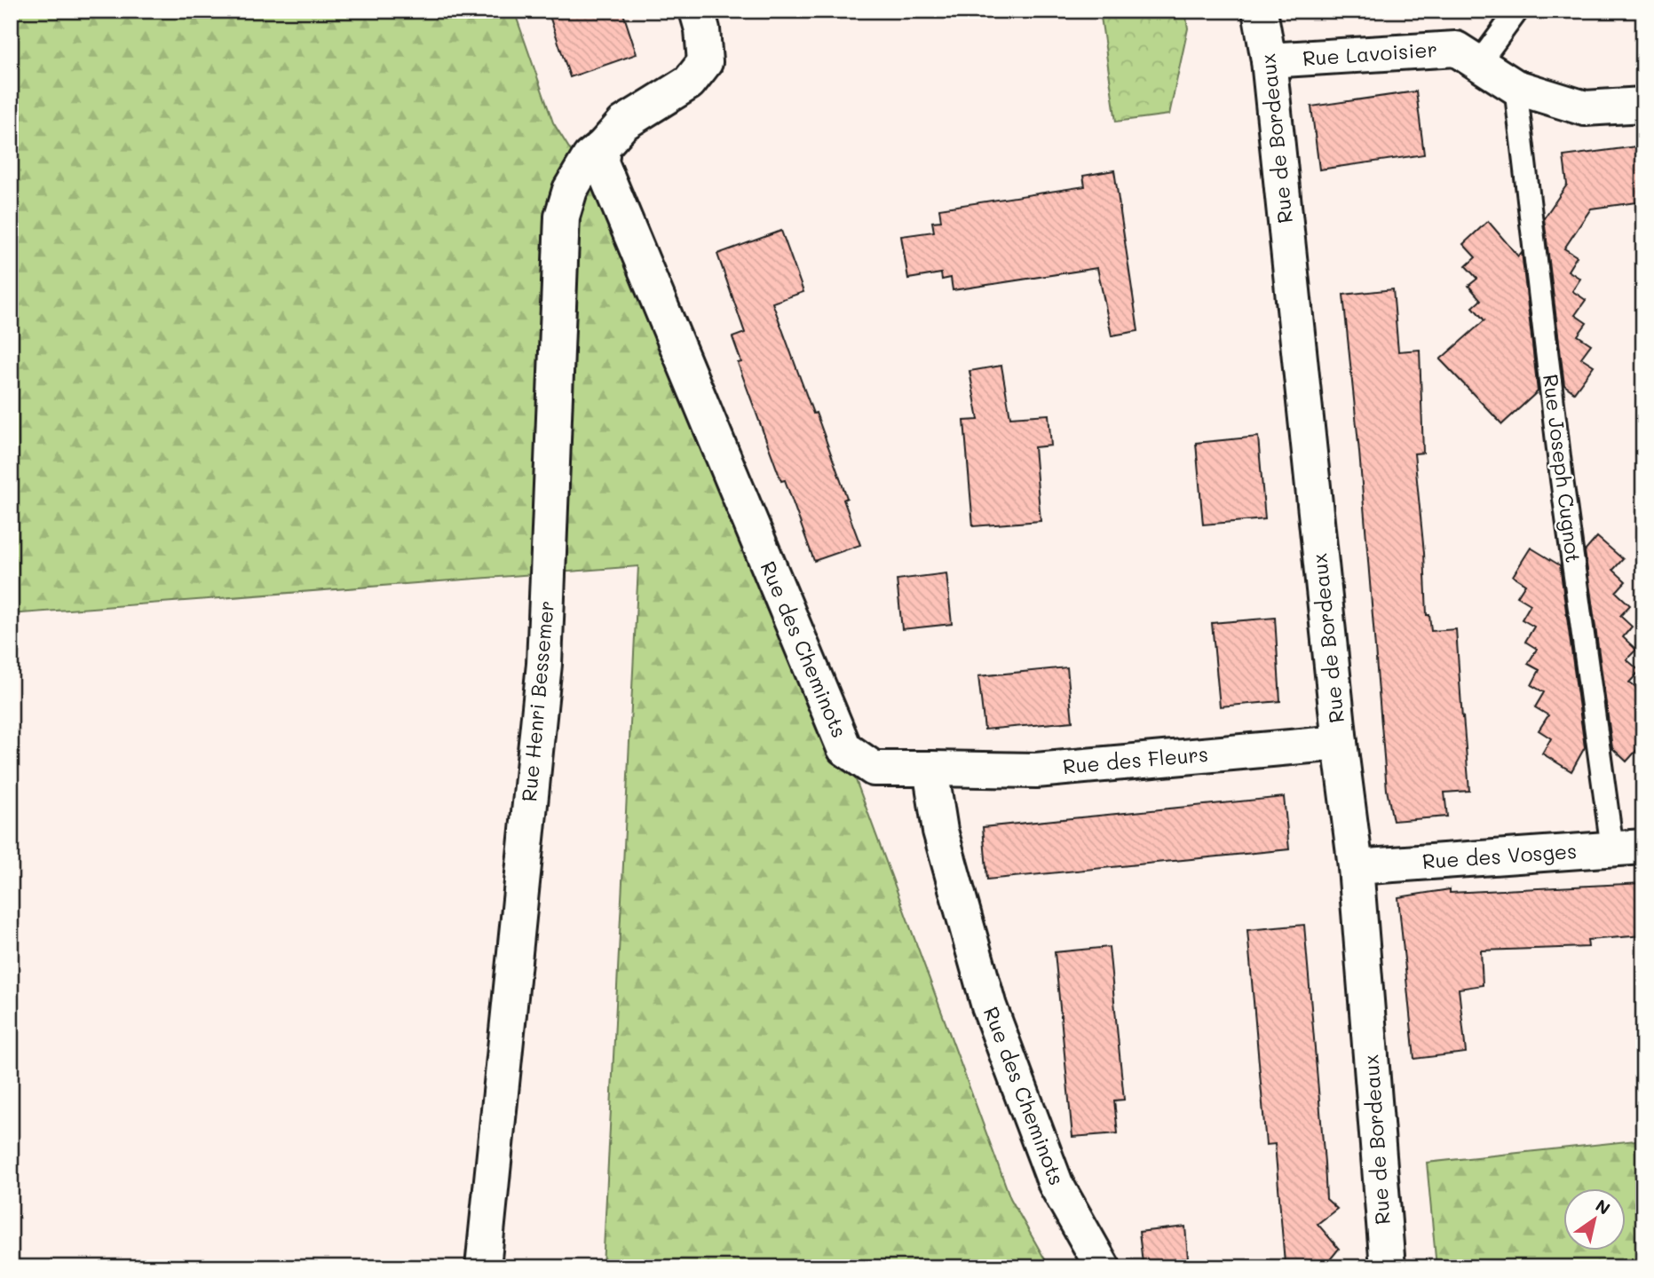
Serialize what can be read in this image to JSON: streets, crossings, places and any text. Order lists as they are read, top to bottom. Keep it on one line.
{"streets":{"street":["Rue Lavoisier","Rue de Bordeaux","Rue des Cheminots","Rue Henri Bessemer","Rue des Fleurs","Rue des Vosges"],"lane":["Rue Joseph Cugnot"]},"crossings":[["Rue Lavoisier","Rue de Bordeaux"],["Rue Lavoisier","Rue Joseph Cugnot"],["Rue de Bordeaux","Rue des Fleurs"],["Rue de Bordeaux","Rue des Vosges"],["Rue Joseph Cugnot","Rue des Vosges"],["Rue des Cheminots","Rue Henri Bessemer"],["Rue des Cheminots","Rue des Fleurs"]],"north":"top right"}
